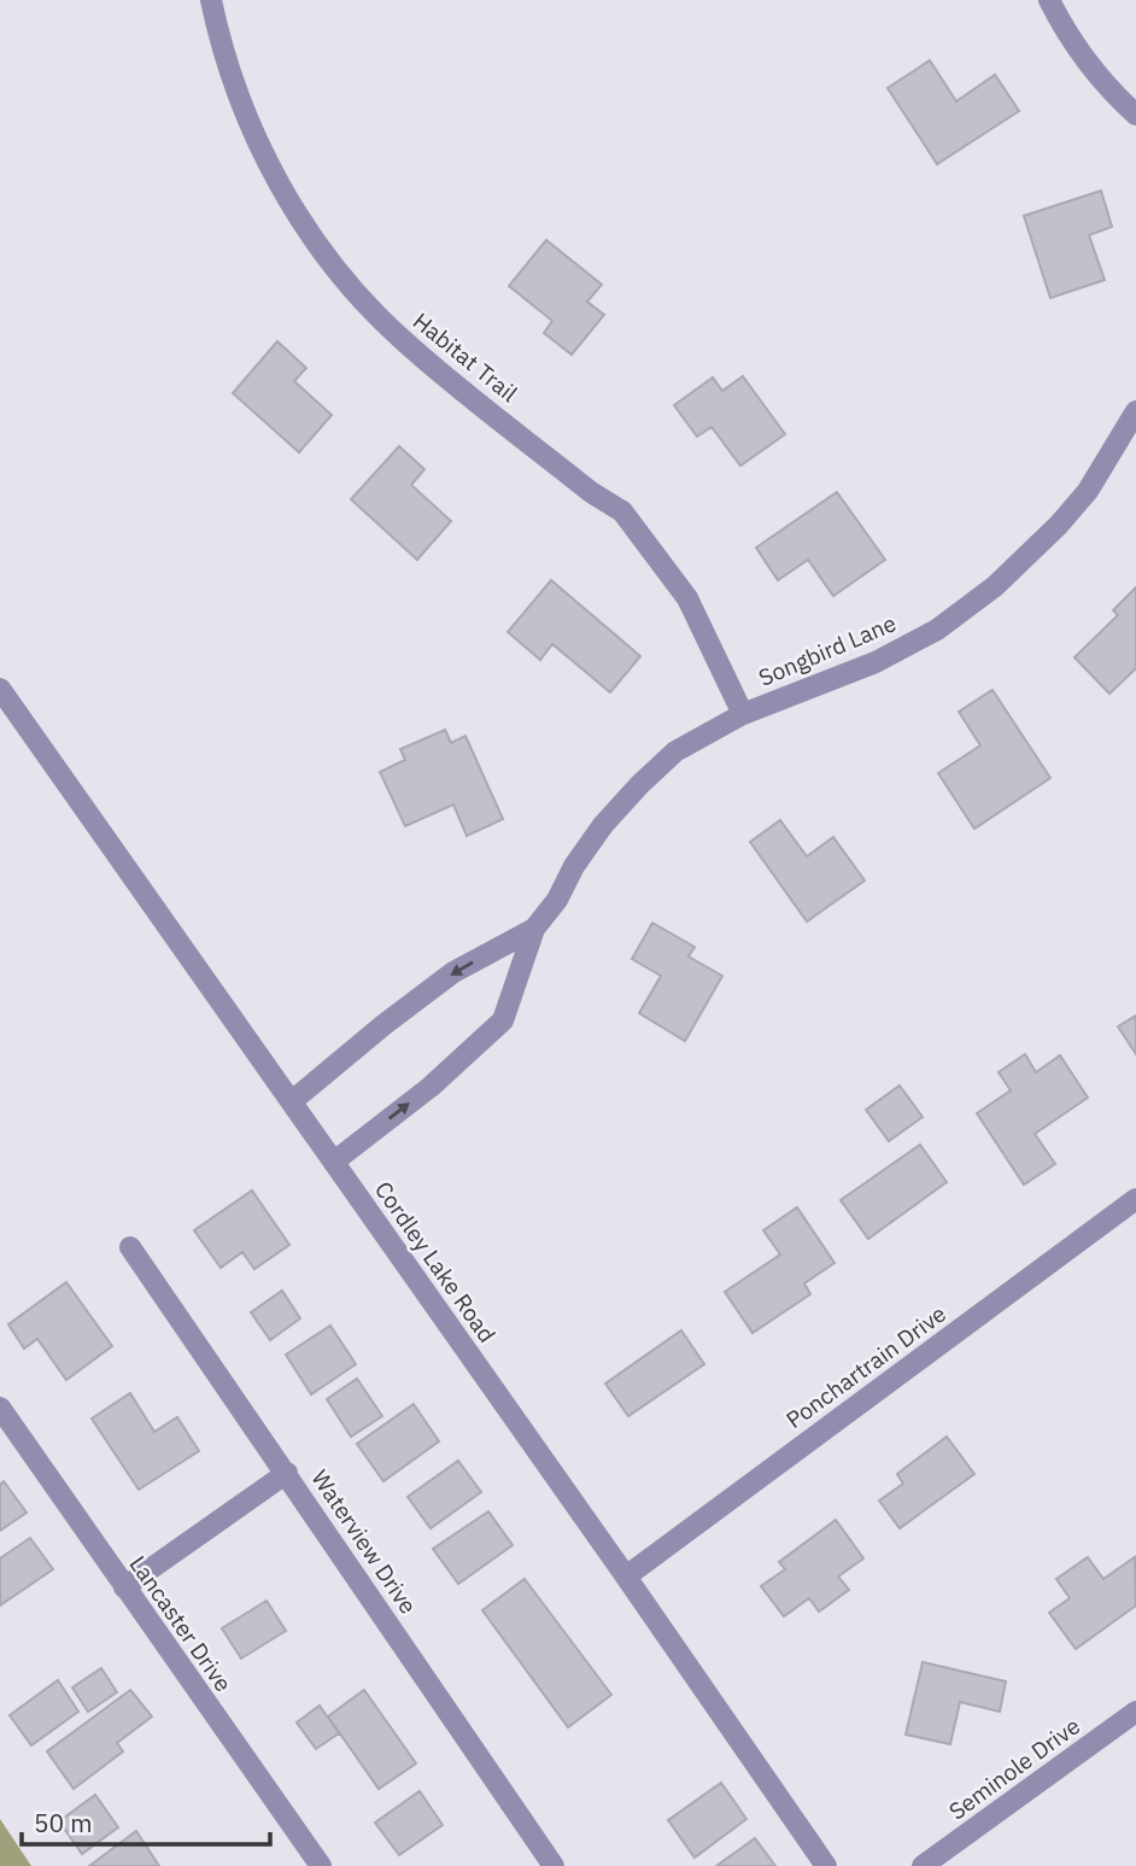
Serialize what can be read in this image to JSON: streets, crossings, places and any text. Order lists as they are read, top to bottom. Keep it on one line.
{"streets":{"street":["Habitat Trail","Songbird Lane","Cordley Lake Road","Ponchartrain Drive","Waterview Drive","Lancaster Drive","Seminole Drive"]},"crossings":[["Habitat Trail","Songbird Lane"],["Songbird Lane","Cordley Lake Road"],["Cordley Lake Road","Ponchartrain Drive"]],"scale_bar":"50 m"}
